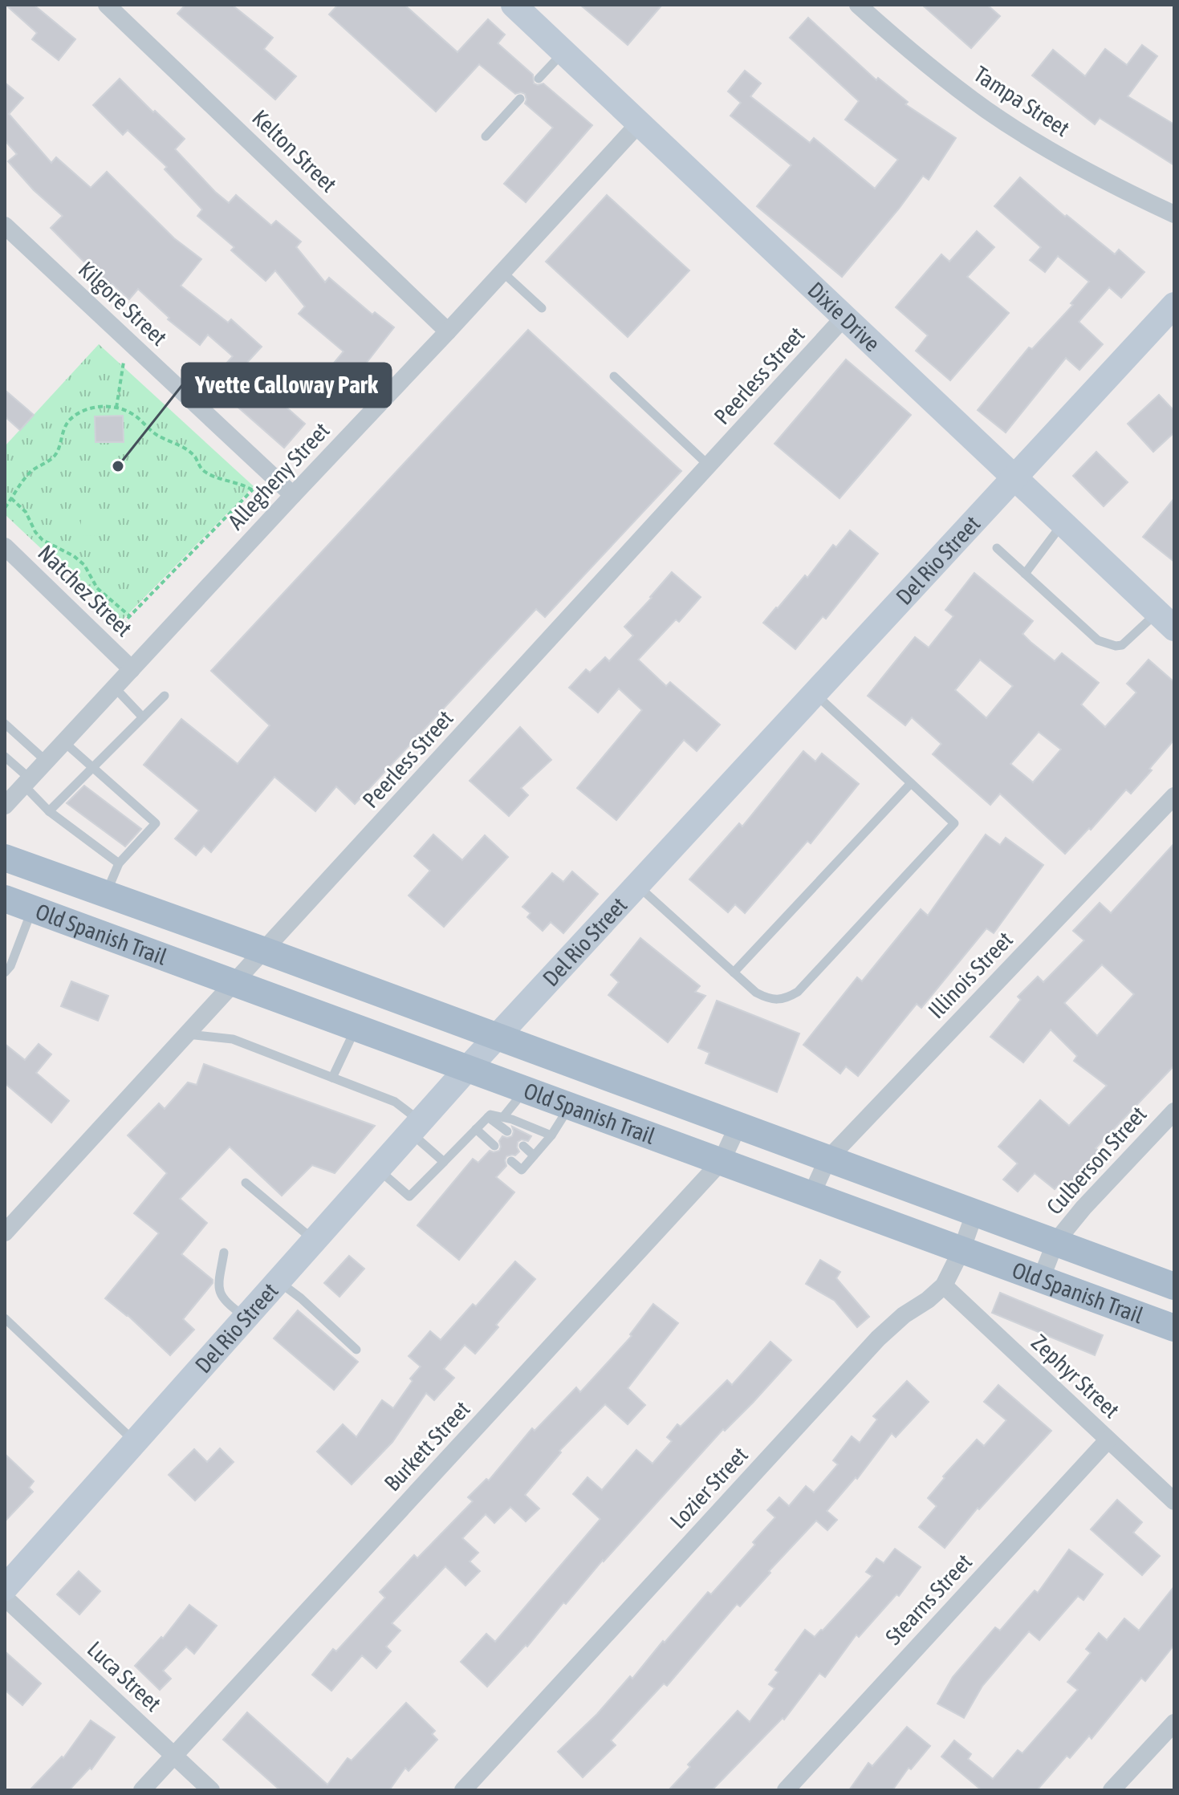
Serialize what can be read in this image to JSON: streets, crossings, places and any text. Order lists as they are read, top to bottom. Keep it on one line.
{"streets":{"main road":["Old Spanish Trail"],"street":["Tampa Street","Kelton Street","Kilgore Street","Dixie Drive","Peerless Street","Allegheny Street","Del Rio Street","Natchez Street","Illinois Street","Culberson Street","Zephyr Street","Burkett Street","Lozier Street","Stearns Street","Luca Street"]},"crossings":[["Kelton Street","Allegheny Street"],["Kilgore Street","Allegheny Street"],["Dixie Drive","Peerless Street"],["Dixie Drive","Allegheny Street"],["Dixie Drive","Del Rio Street"],["Peerless Street","Old Spanish Trail"],["Allegheny Street","Natchez Street"],["Del Rio Street","Old Spanish Trail"],["Old Spanish Trail","Illinois Street"],["Old Spanish Trail","Culberson Street"],["Old Spanish Trail","Burkett Street"],["Old Spanish Trail","Lozier Street"],["Zephyr Street","Lozier Street"],["Zephyr Street","Stearns Street"],["Burkett Street","Luca Street"]],"places":["Yvette Calloway Park"]}
